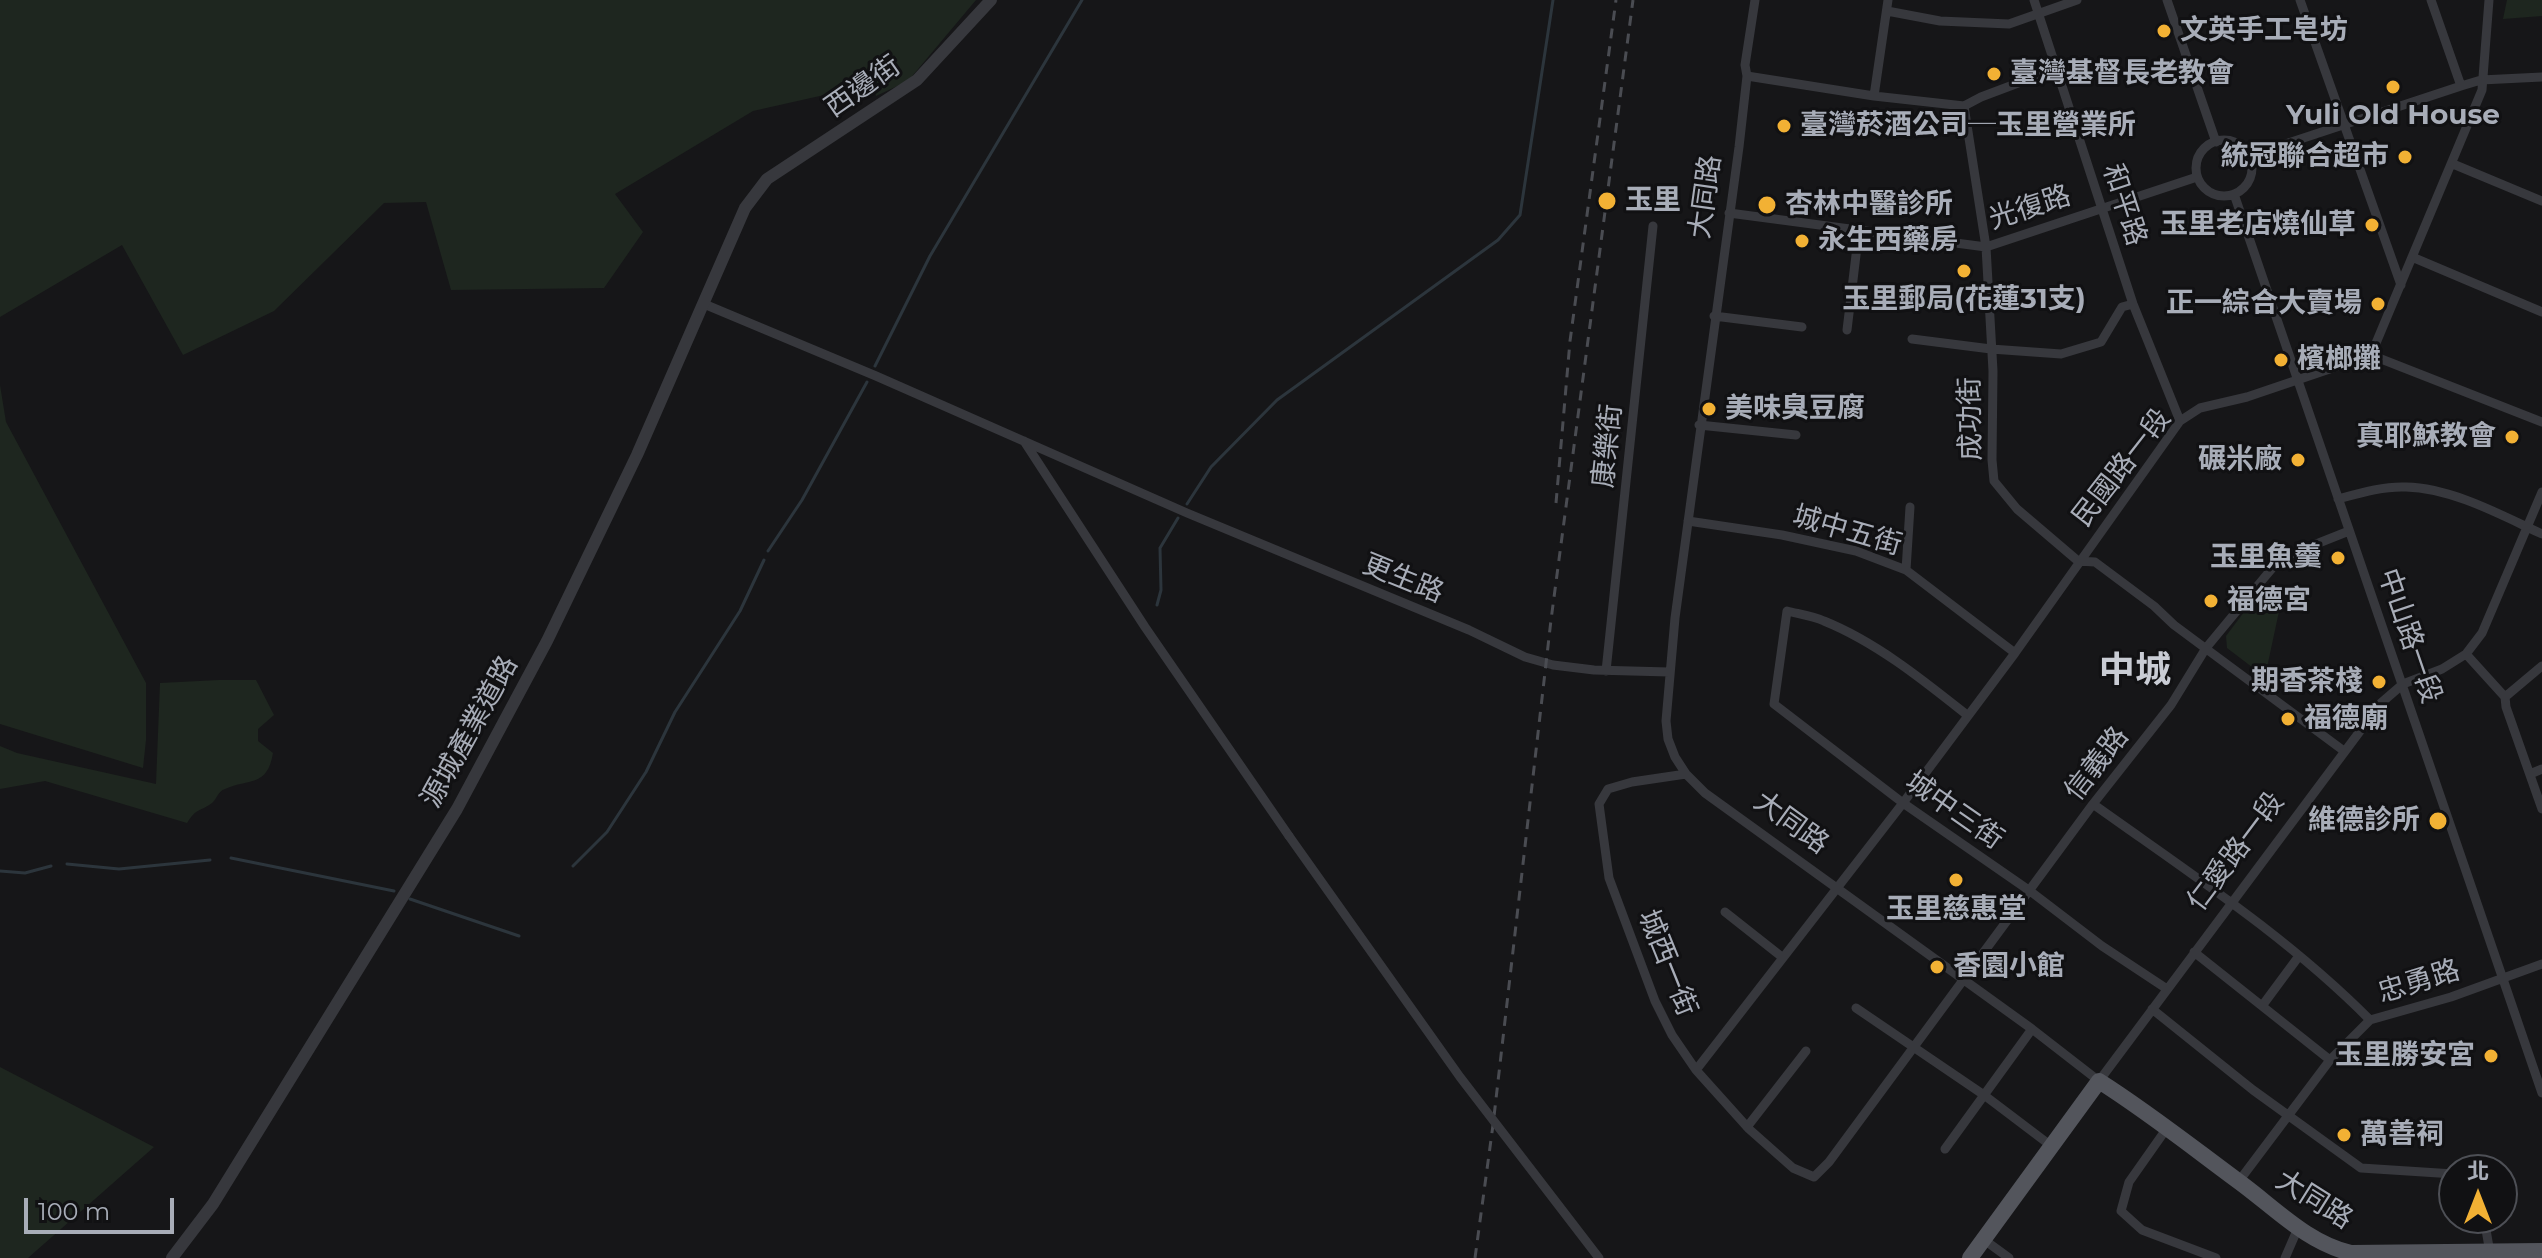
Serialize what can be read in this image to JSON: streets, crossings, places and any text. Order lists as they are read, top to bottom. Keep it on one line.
{"streets":{"main road":["大同路","仁愛路一段"],"street":["西邊街","和平路","光復路","成功街","康樂街","民國路一段","城中五街","更生路","中山路一段","源城產業道路","信義路","城中三街","城西一街","忠勇路"]},"crossings":[["西邊街","源城產業道路"],["大同路","光復路"],["大同路","民國路一段"],["大同路","城中五街"],["大同路","更生路"],["大同路","信義路"],["大同路","仁愛路一段"],["大同路","城西一街"],["大同路","忠勇路"],["和平路","光復路"],["和平路","民國路一段"],["光復路","成功街"],["光復路","中山路一段"],["成功街","民國路一段"],["成功街","信義路"],["成功街","仁愛路一段"],["康樂街","更生路"],["民國路一段","城中五街"],["民國路一段","中山路一段"],["民國路一段","城中三街"],["民國路一段","城西一街"],["更生路","源城產業道路"],["中山路一段","信義路"],["中山路一段","仁愛路一段"],["中山路一段","忠勇路"],["信義路","城中三街"],["信義路","城西一街"],["城中三街","仁愛路一段"]],"districts":["中城"],"places":["文英手工皂坊","臺灣基督長老教會","Yuli Old House","臺灣菸酒公司─玉里營業所","統冠聯合超市","玉里","杏林中醫診所","玉里老店燒仙草","永生西藥房","玉里郵局(花蓮31支)","正一綜合大賣場","檳榔攤","美味臭豆腐","真耶穌教會","碾米廠","玉里魚羹","福德宮","期香茶棧","福德廟","維德診所","玉里慈惠堂","香園小館","玉里勝安宮","萬善祠"],"scale_bar":"100 m","north":"top"}
